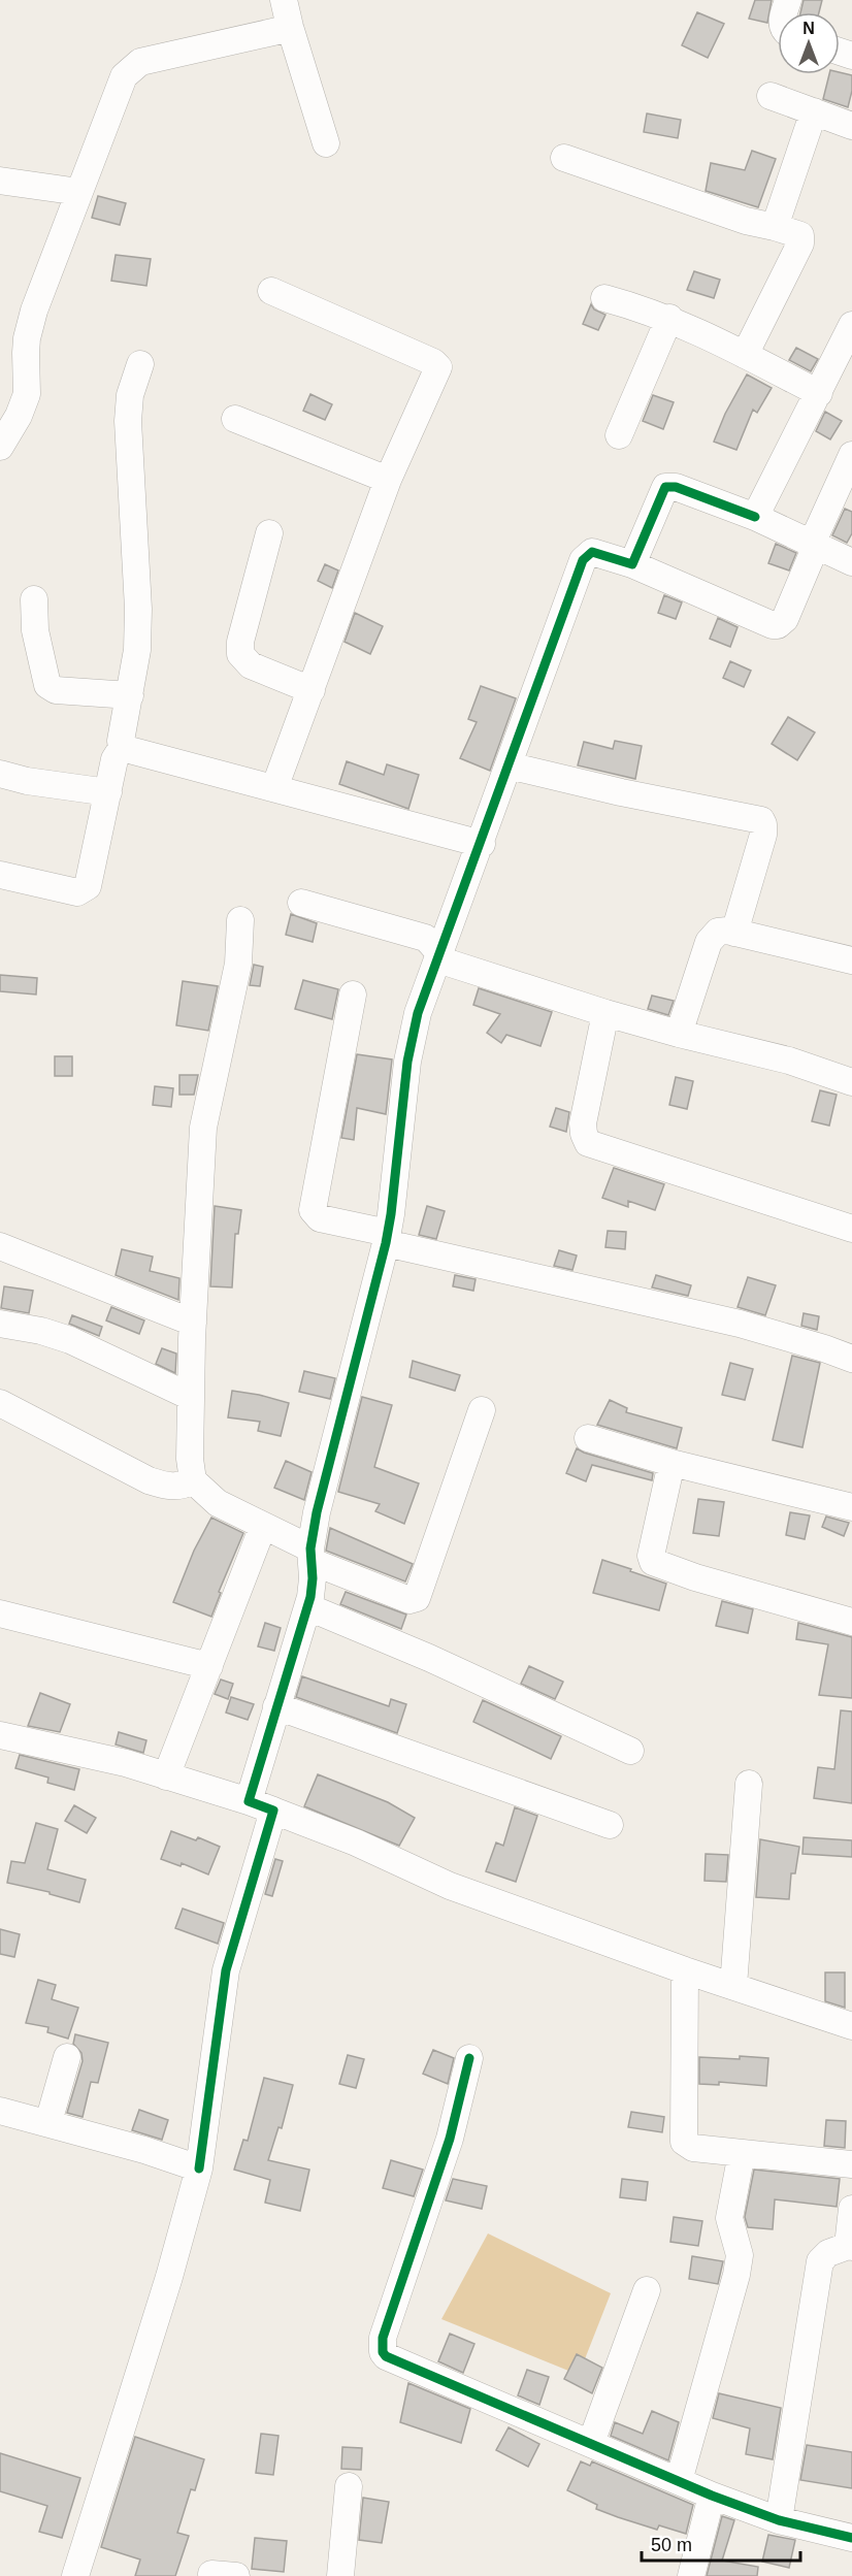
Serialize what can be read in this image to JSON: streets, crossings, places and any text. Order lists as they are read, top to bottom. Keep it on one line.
{"scale_bar":"50 m","north":"top"}
